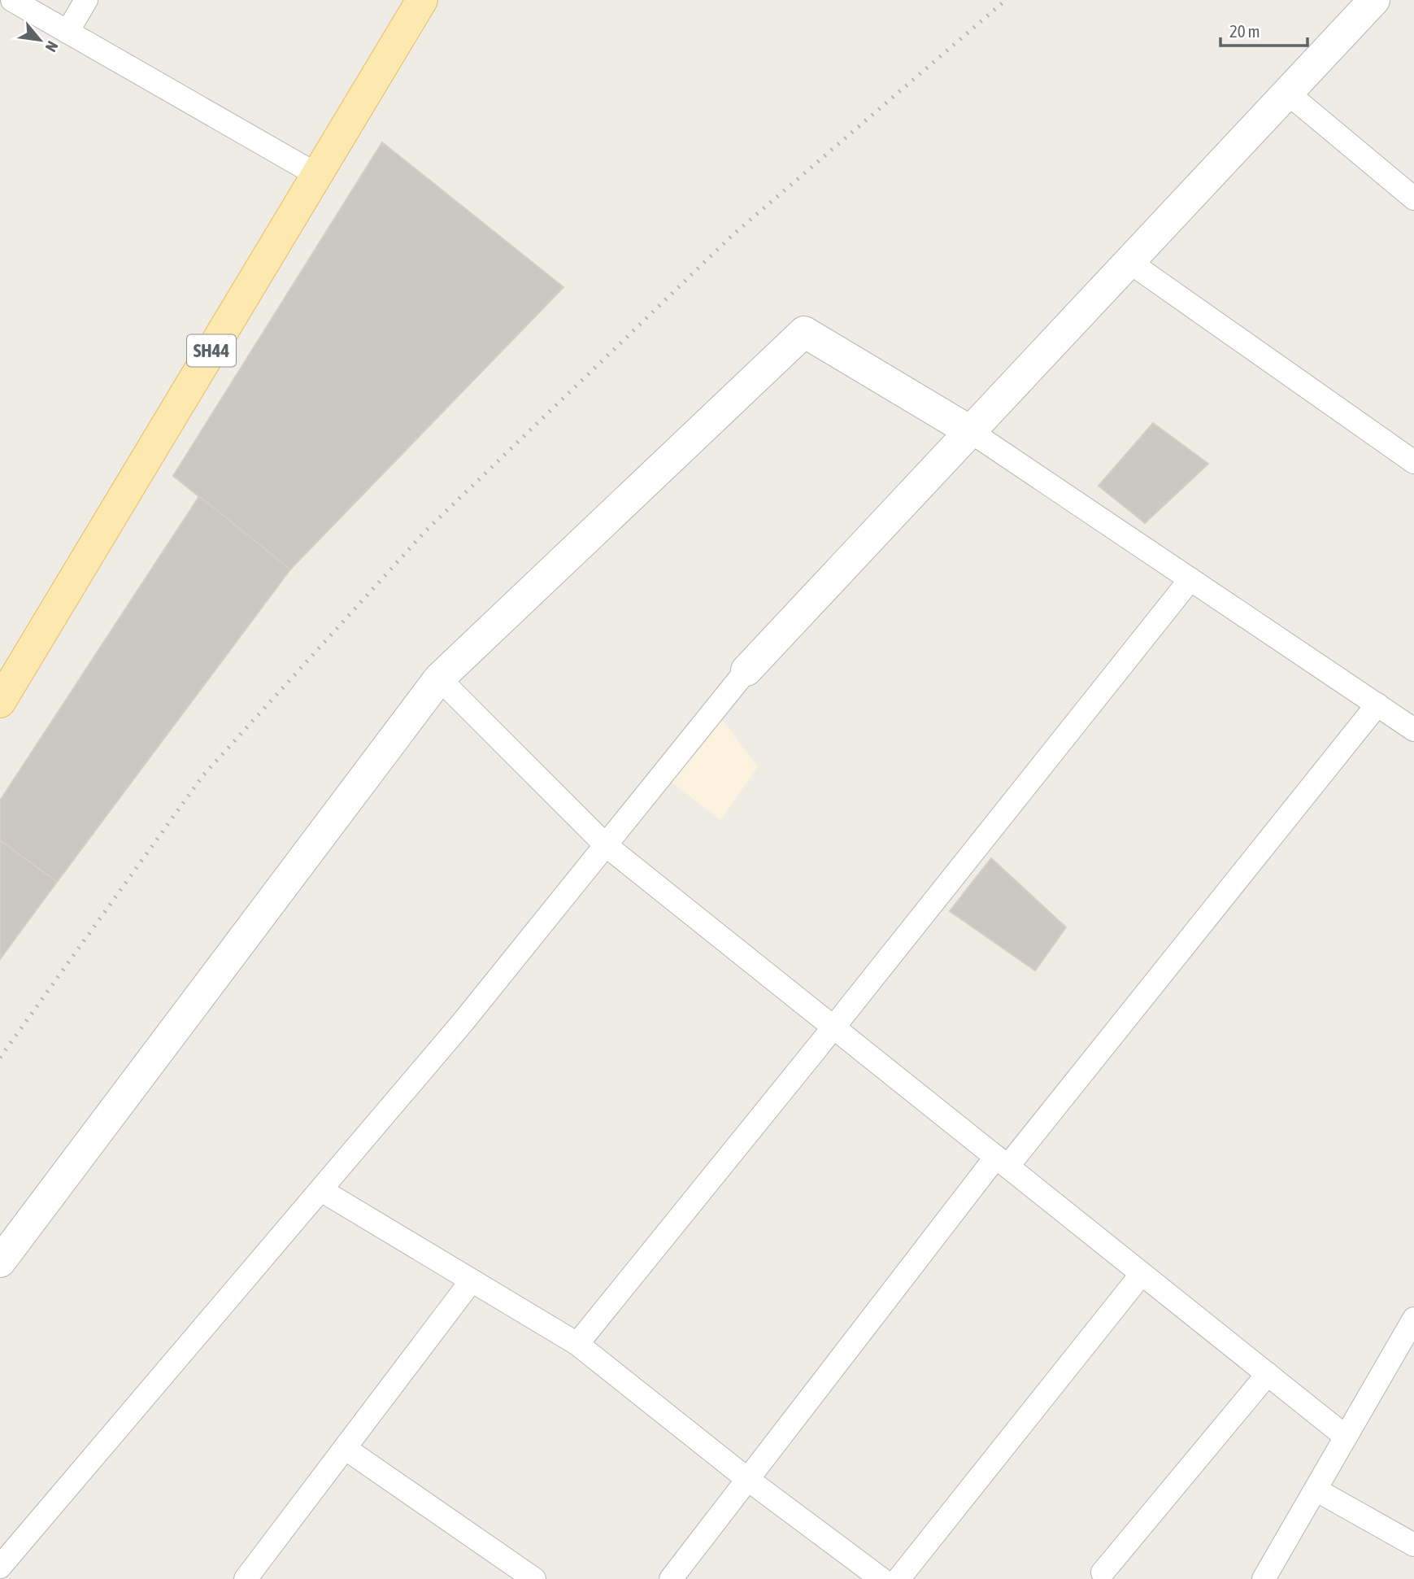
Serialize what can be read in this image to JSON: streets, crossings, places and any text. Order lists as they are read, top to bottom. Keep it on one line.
{"streets":{"main road":["SH44"]},"scale_bar":"20 m","north":"bottom right"}
